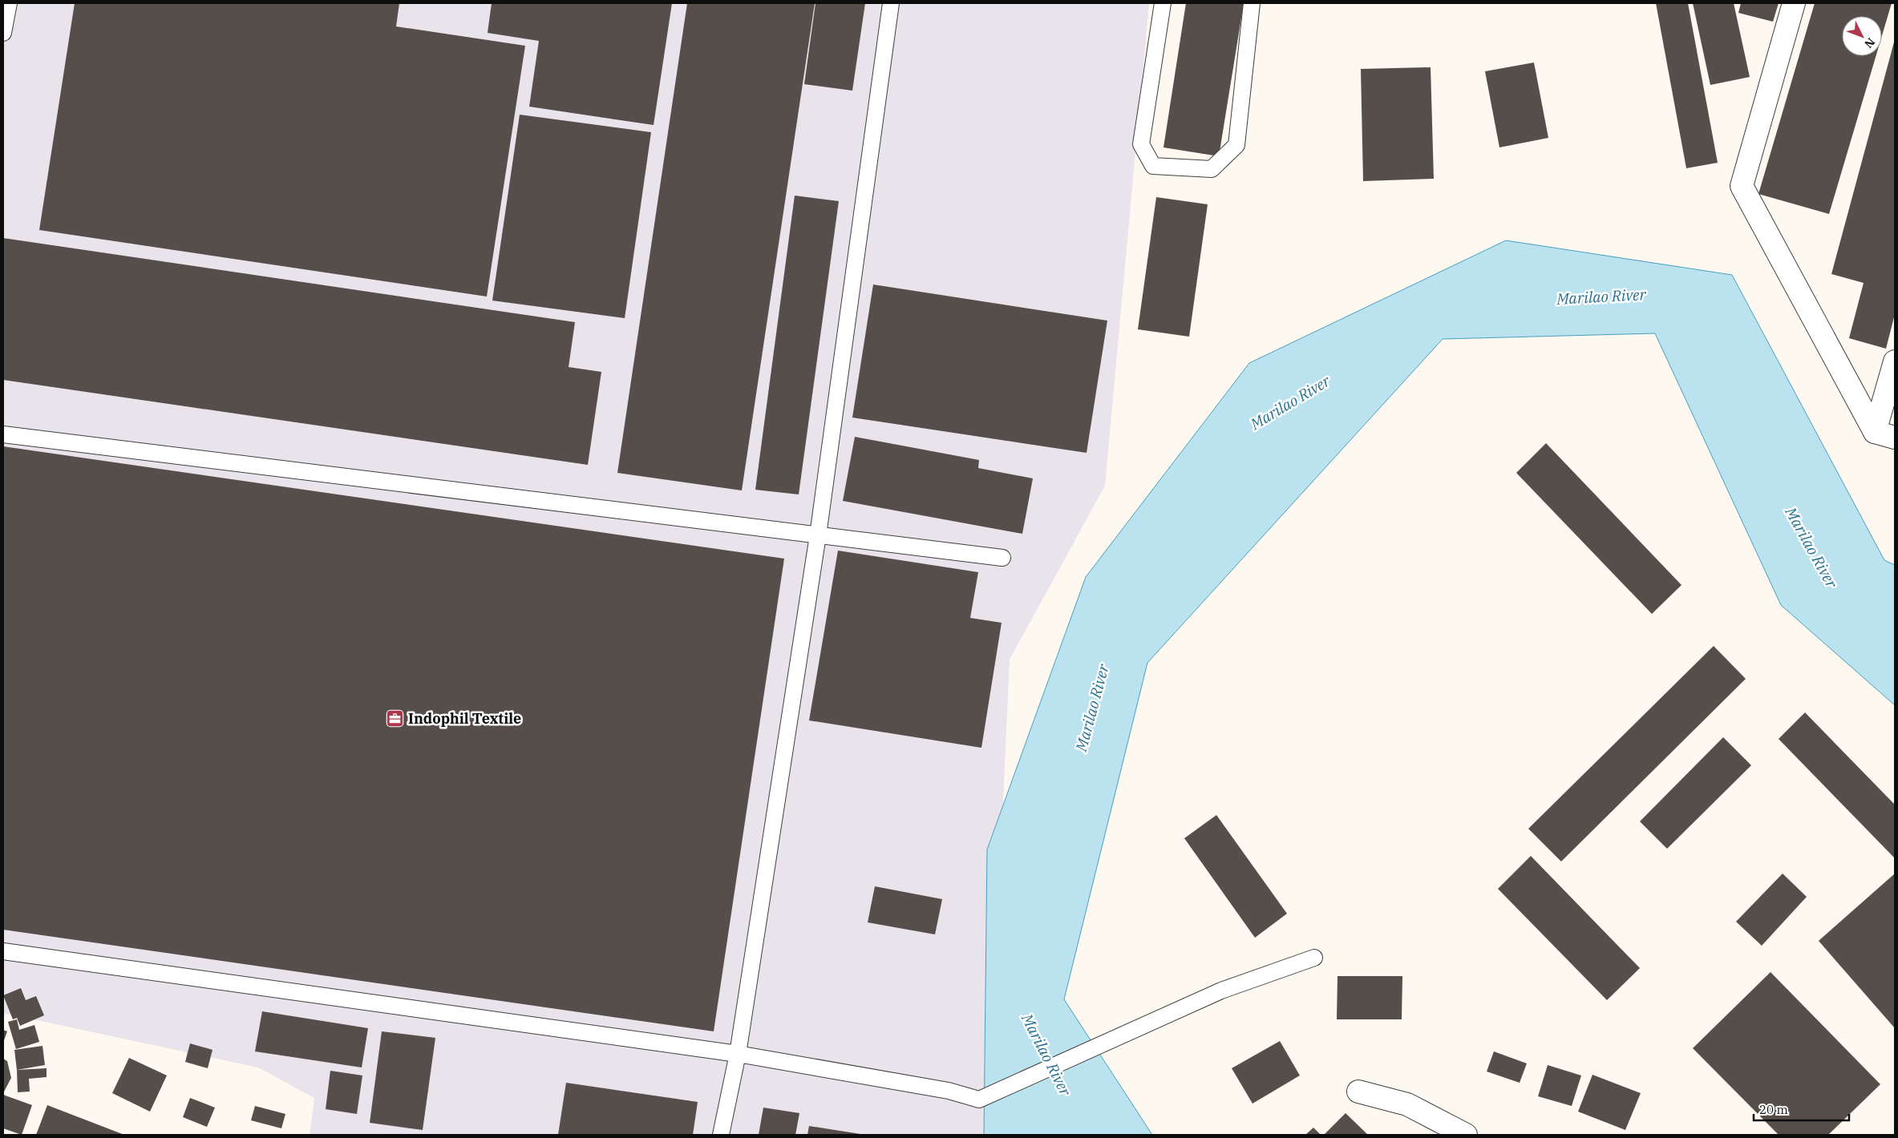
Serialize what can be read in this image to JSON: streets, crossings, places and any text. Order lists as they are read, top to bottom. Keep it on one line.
{"water":["Marilao River"],"places":{"office":["Indophil Textile"]},"scale_bar":"20 m","north":"bottom right"}
